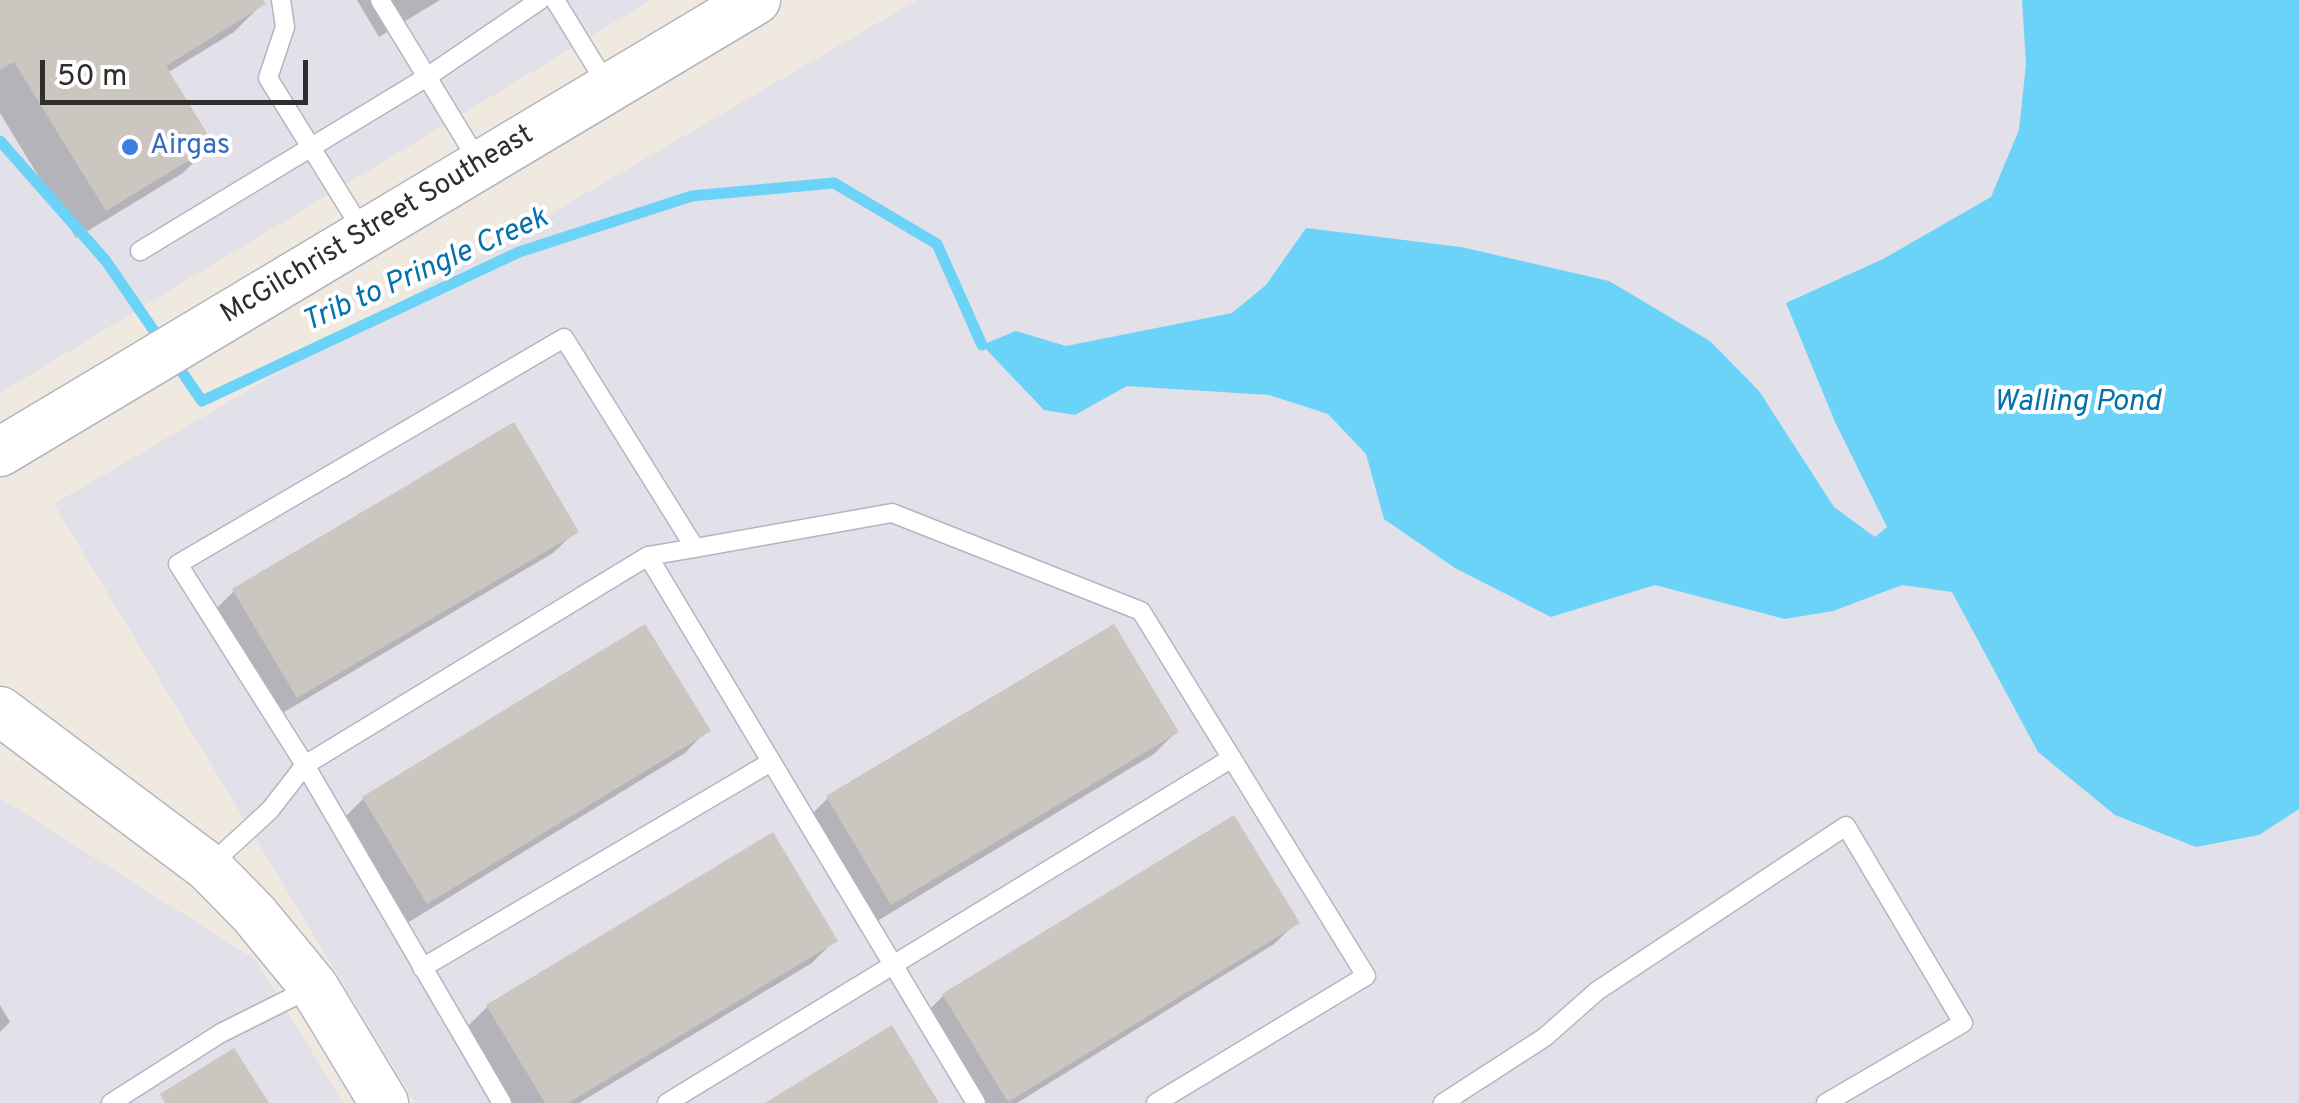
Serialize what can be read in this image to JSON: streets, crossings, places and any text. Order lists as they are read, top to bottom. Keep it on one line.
{"streets":{"street":["McGilchrist Street Southeast"]},"water":["Trib to Pringle Creek","Walling Pond"],"places":["Airgas"],"scale_bar":"50 m"}
